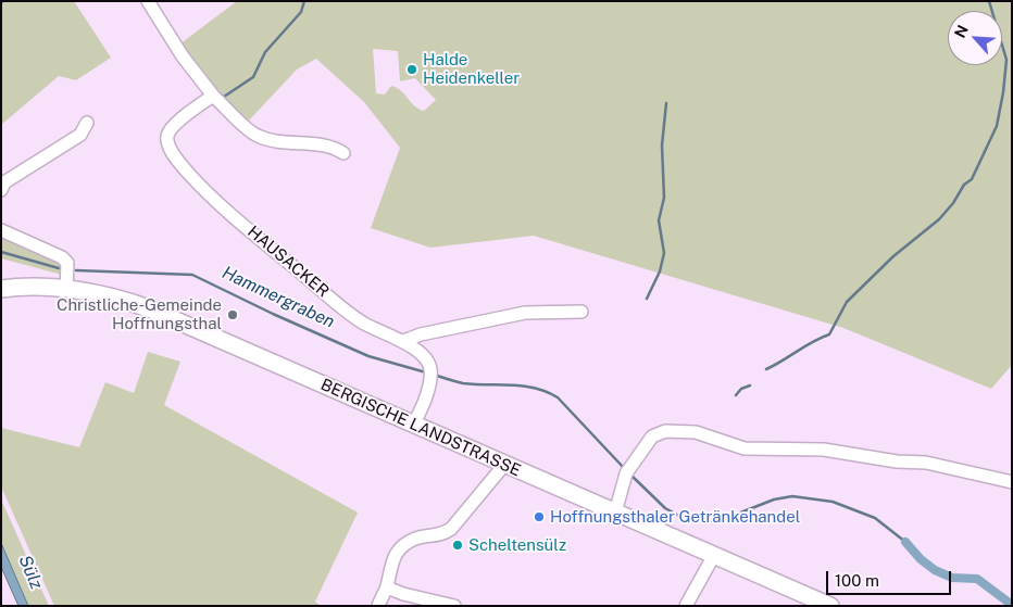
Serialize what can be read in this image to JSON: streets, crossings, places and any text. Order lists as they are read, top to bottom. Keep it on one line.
{"streets":{"main road":["BERGISCHE LANDSTRASSE"],"street":["HAUSACKER"]},"crossings":[["HAUSACKER","BERGISCHE LANDSTRASSE"]],"water":["Hammergraben","Sülz"],"places":["Halde Heidenkeller","Christliche-Gemeinde Hoffnungsthal","Hoffnungsthaler Getränkehandel","Scheltensülz"],"scale_bar":"100 m","north":"top left"}
